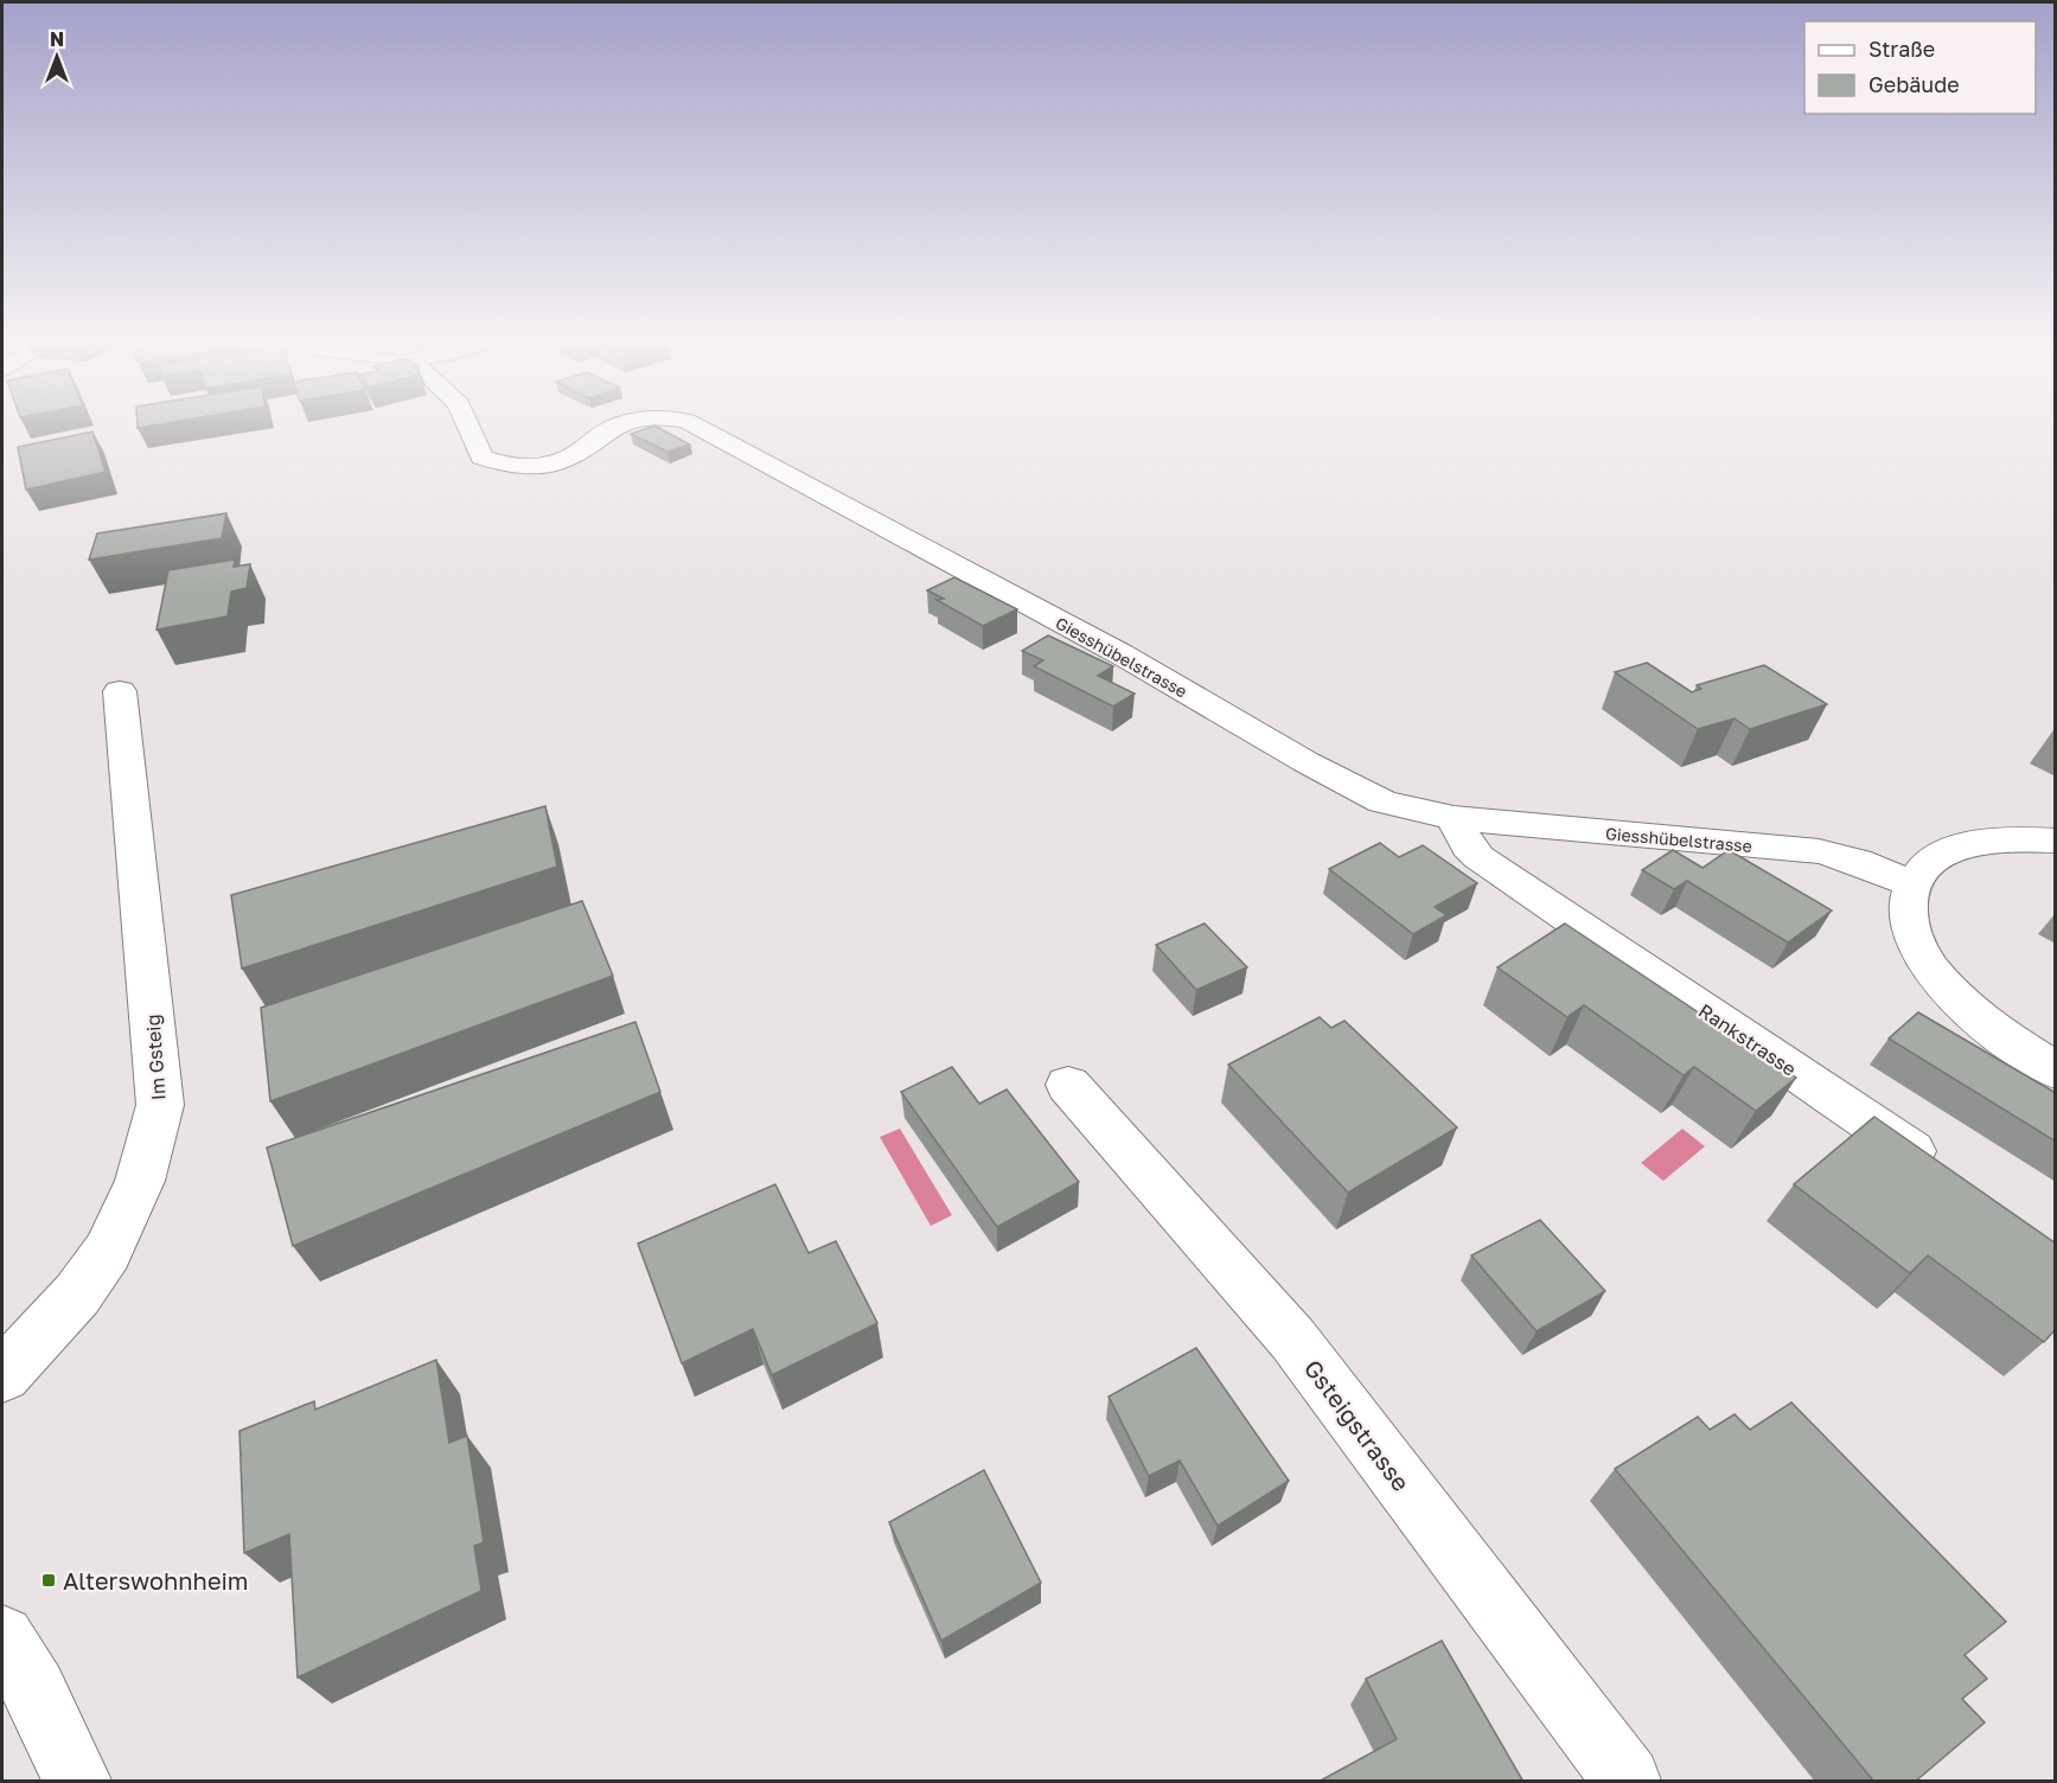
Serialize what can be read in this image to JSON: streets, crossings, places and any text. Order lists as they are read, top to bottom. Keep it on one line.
{"streets":{"street":["Giesshübelstrasse","Rankstrasse","Im Gsteig","Gsteigstrasse"]},"crossings":[["Giesshübelstrasse","Rankstrasse"]],"places":{"transit":["Alterswohnheim"]},"legend":["Straße","Gebäude"],"north":"top"}
